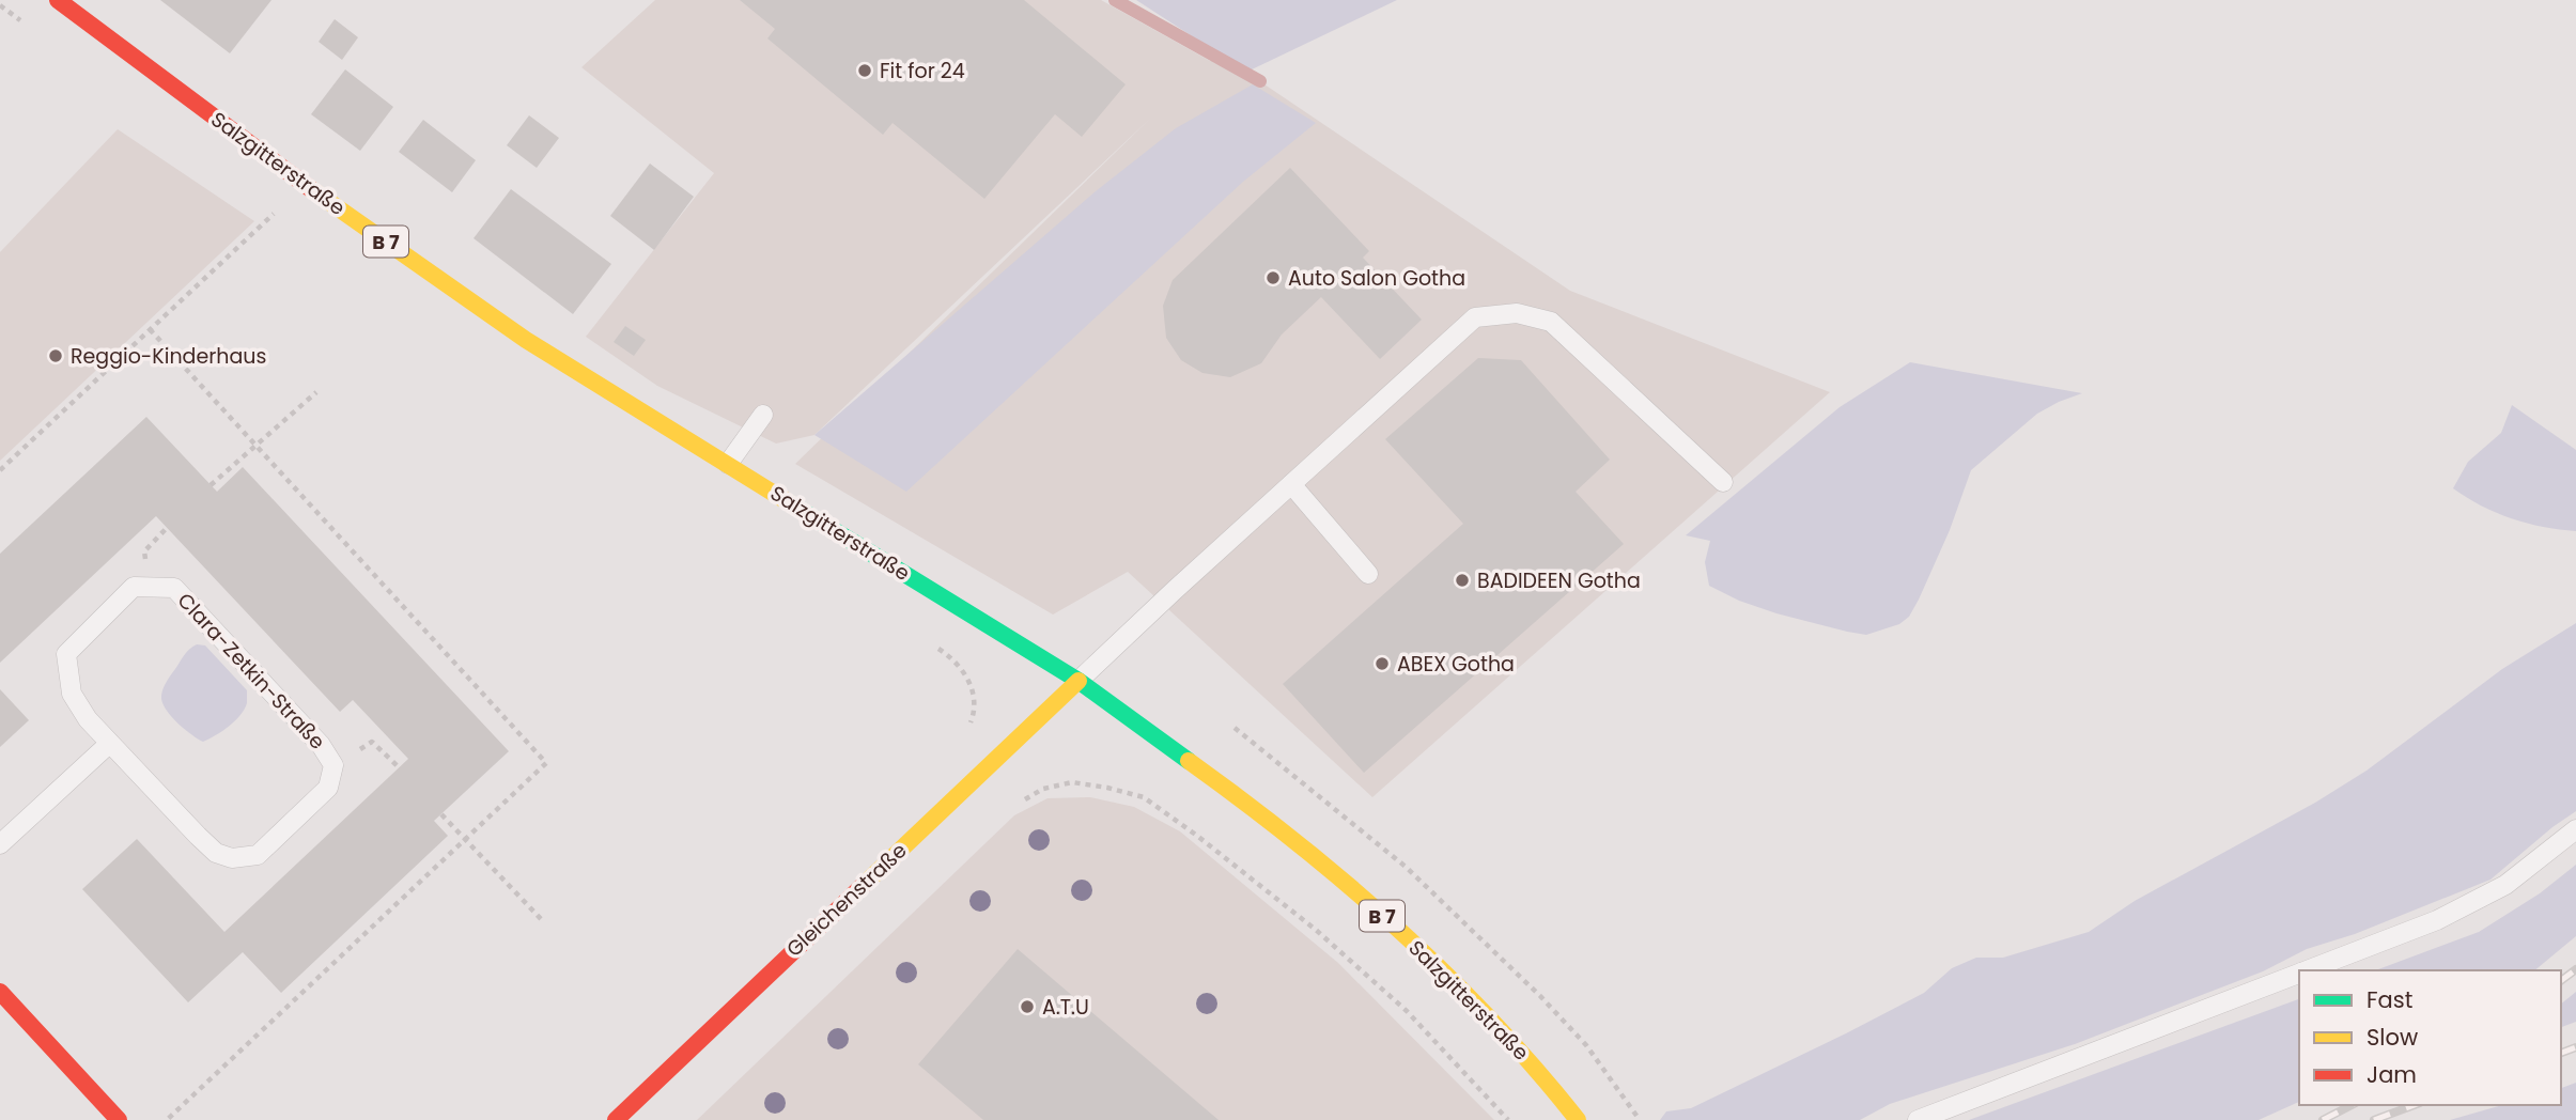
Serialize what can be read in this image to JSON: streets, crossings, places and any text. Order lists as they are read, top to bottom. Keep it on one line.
{"streets":{"main road":["Salzgitterstraße","B 7","Gleichenstraße"],"lane":["Clara-Zetkin-Straße"]},"crossings":[["Salzgitterstraße","Gleichenstraße"]],"places":["Fit for 24","Auto Salon Gotha","Reggio-Kinderhaus","BADIDEEN Gotha","ABEX Gotha","A.T.U"],"legend":["Fast","Slow","Jam"]}
